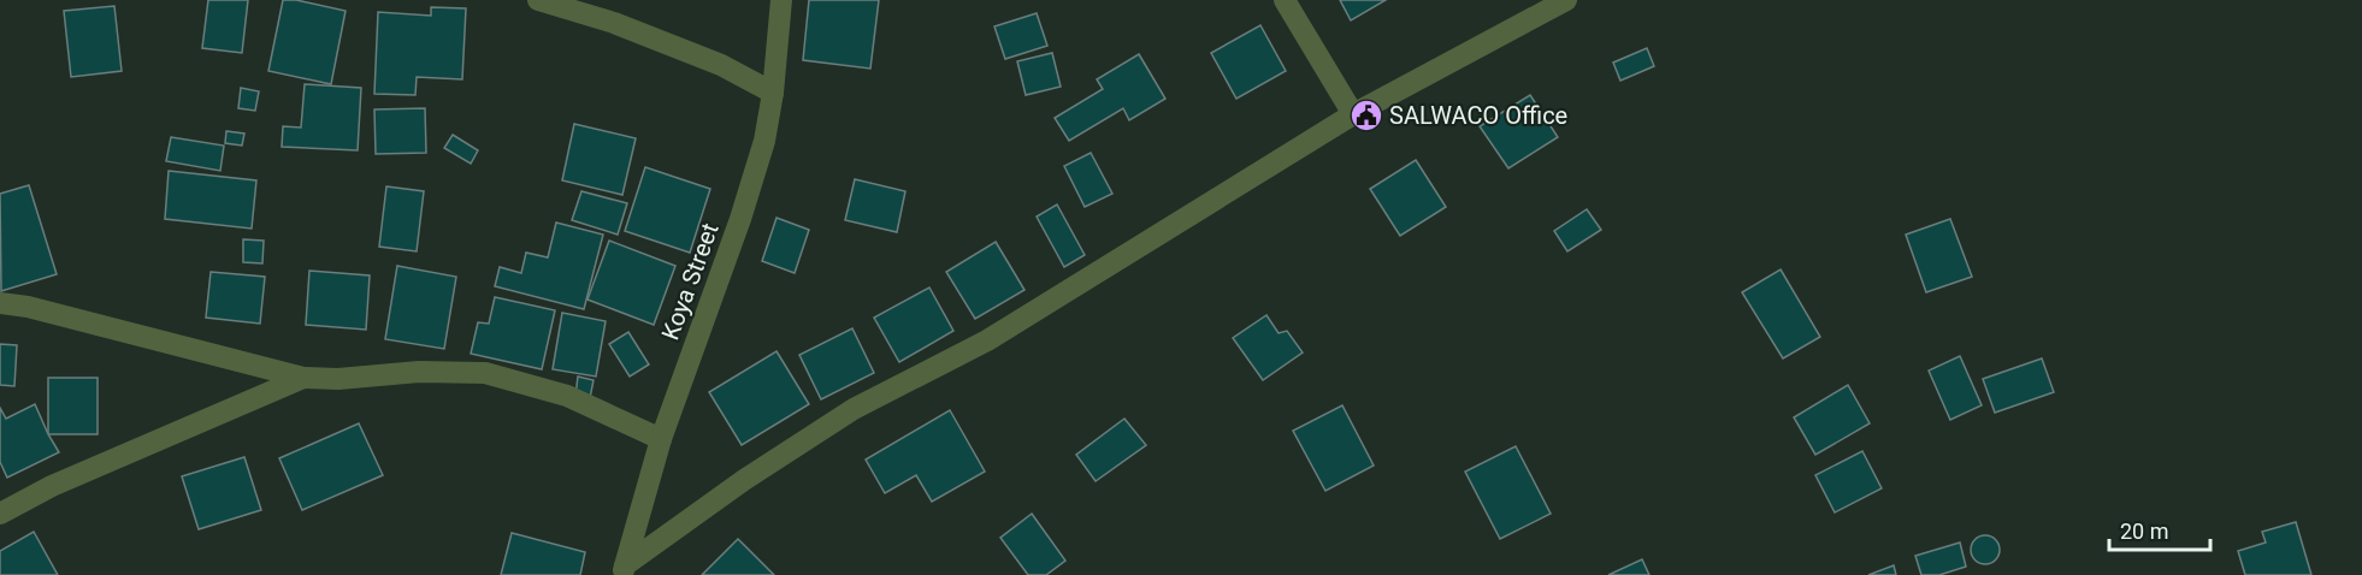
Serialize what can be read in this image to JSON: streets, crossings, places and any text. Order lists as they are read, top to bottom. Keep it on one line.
{"streets":{"street":["Koya Street"]},"places":{"public building":["SALWACO Office"]},"scale_bar":"20 m"}
